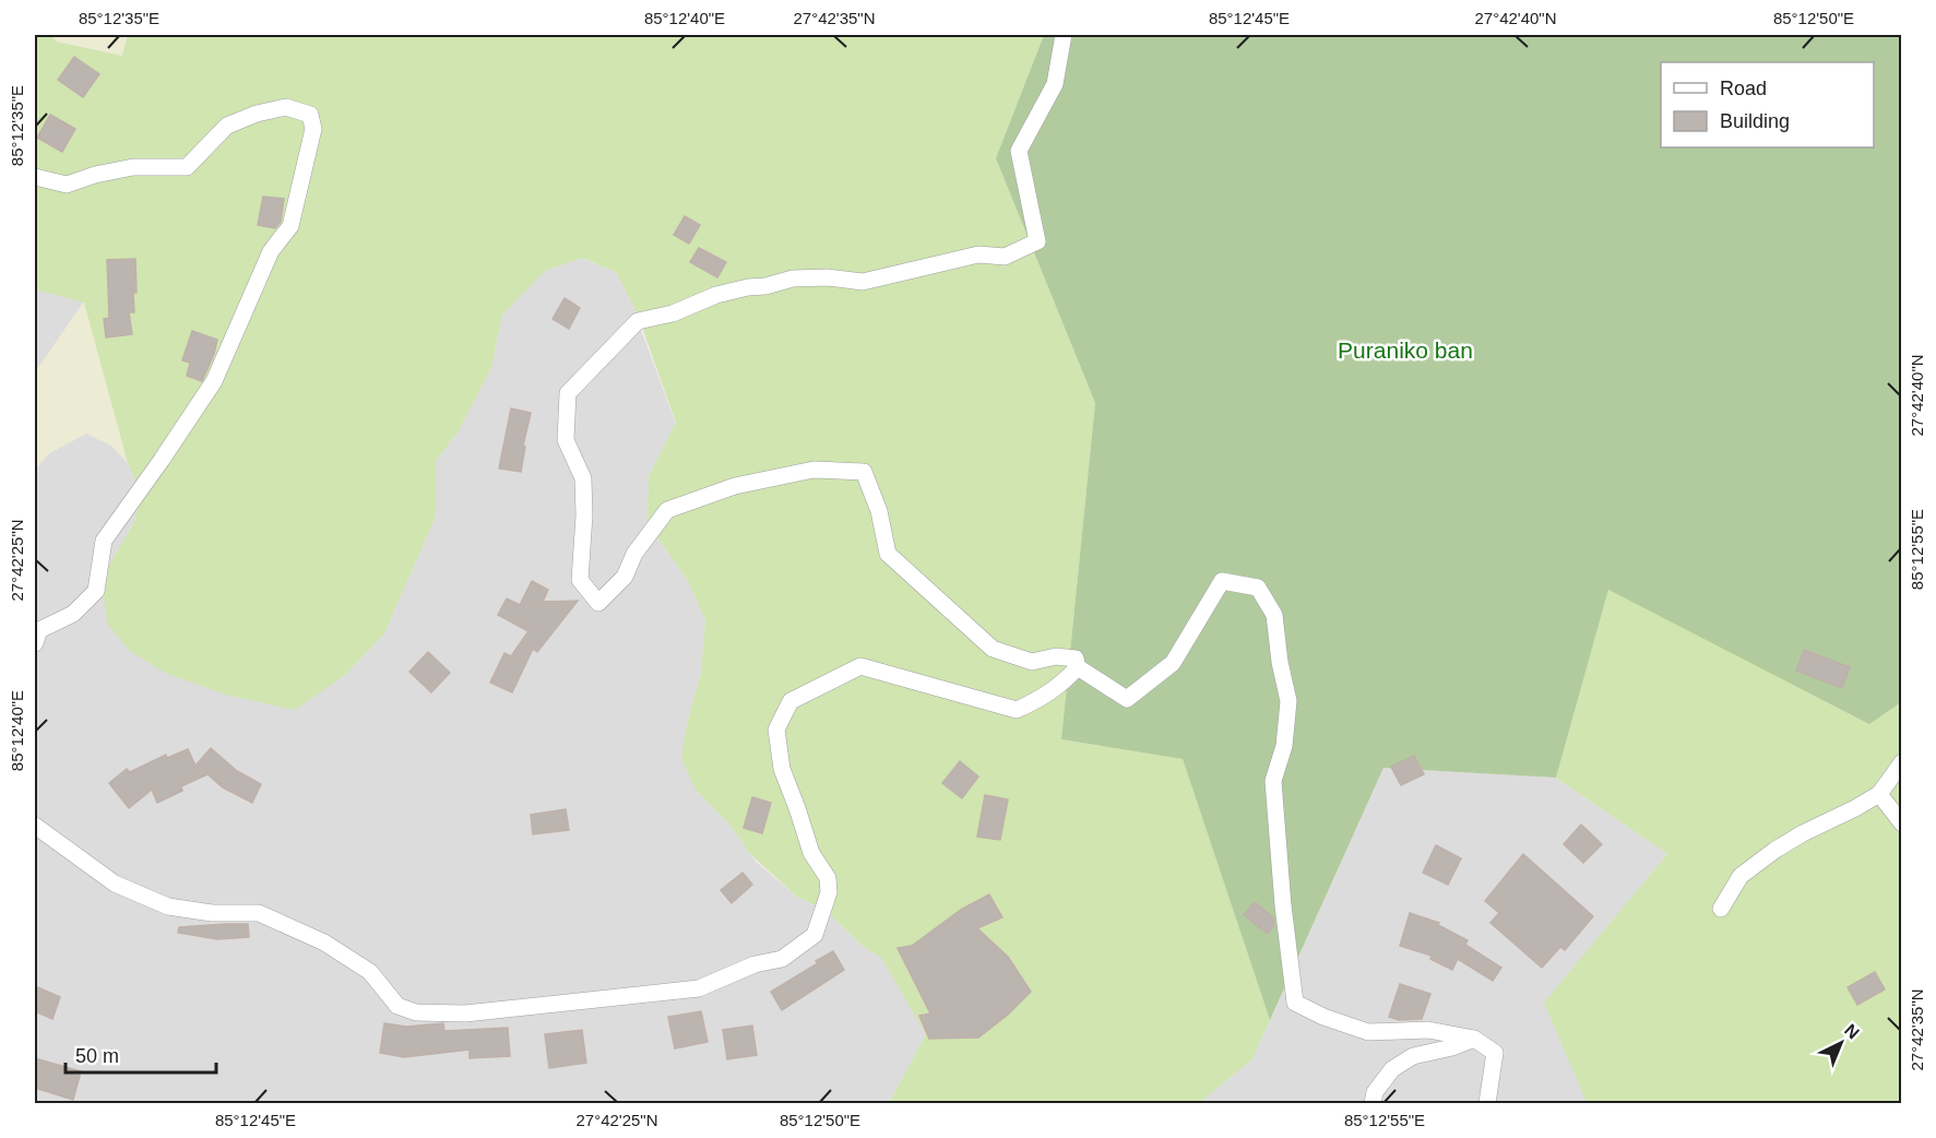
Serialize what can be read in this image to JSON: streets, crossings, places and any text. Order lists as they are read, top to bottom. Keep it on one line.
{"parks":["Puraniko ban"],"legend":["Road","Building"],"scale_bar":"50 m","north":"top right","coordinates":["85°12'35\"E","85°12'40\"E","27°42'35\"N","85°12'45\"E","27°42'40\"N","85°12'50\"E","85°12'55\"E","27°42'25\"N"]}
